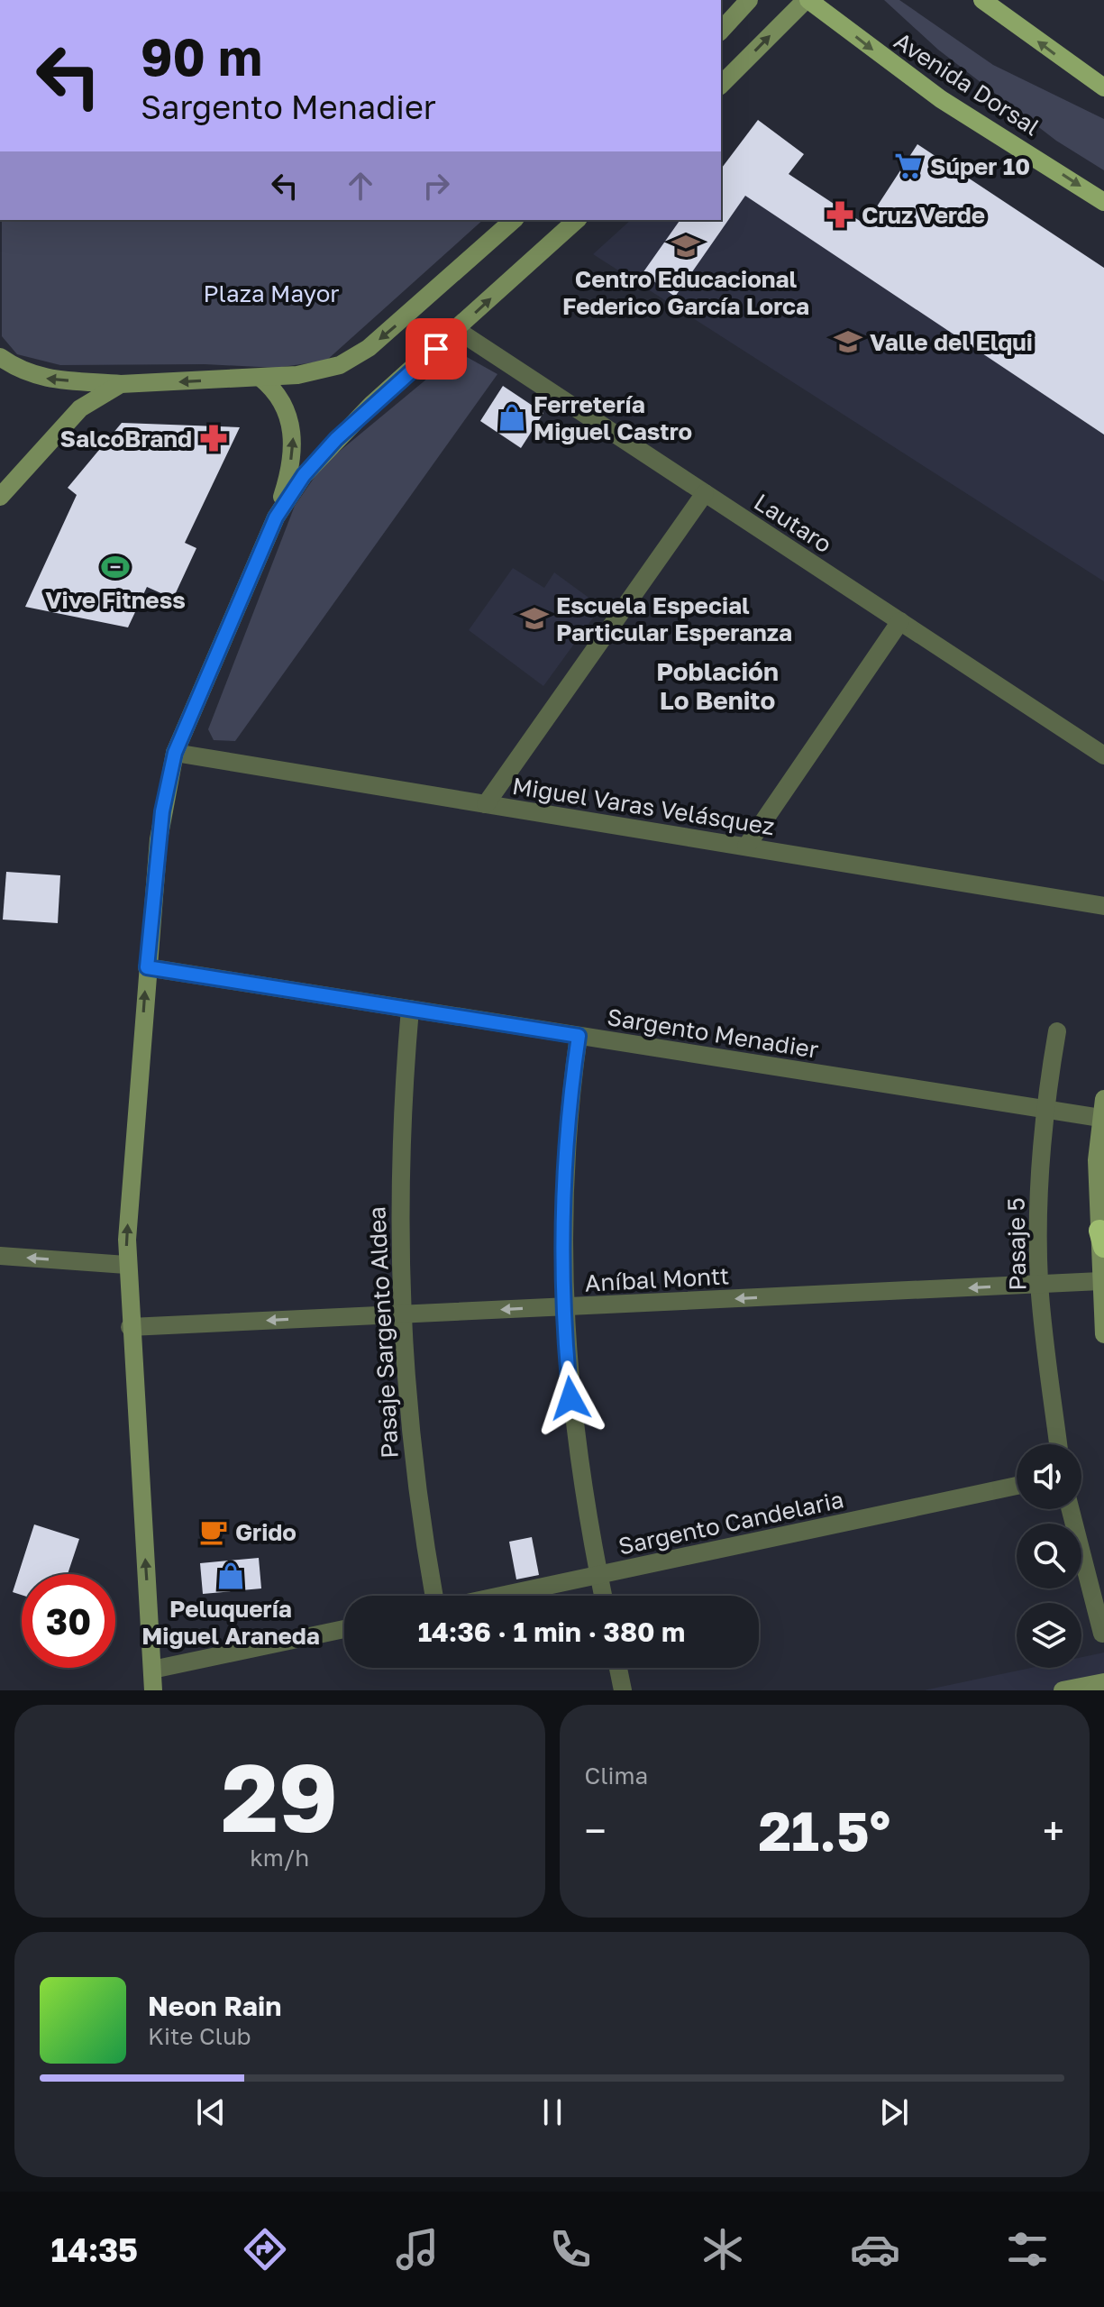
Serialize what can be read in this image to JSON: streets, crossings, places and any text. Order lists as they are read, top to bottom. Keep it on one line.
{"streets":{"main road":["Avenida Dorsal"],"street":["Lautaro","Miguel Varas Velásquez","Sargento Menadier","Pasaje 5","Aníbal Montt","Pasaje Sargento Aldea","Sargento Candelaria"]},"crossings":[["Sargento Menadier","Pasaje 5"],["Sargento Menadier","Pasaje Sargento Aldea"],["Pasaje 5","Aníbal Montt"],["Aníbal Montt","Pasaje Sargento Aldea"]],"one_way":["Aníbal Montt"],"districts":["Población Lo Benito"],"parks":["Plaza Mayor"],"places":{"supermarket":["Súper 10"],"pharmacy":["Cruz Verde","SalcoBrand"],"school or university":["Centro Educacional Federico García Lorca","Valle del Elqui","Escuela Especial Particular Esperanza"],"shop":["Ferretería Miguel Castro","Peluquería Miguel Araneda"],"sports":["Vive Fitness"],"cafe":["Grido"]},"page":{"turn":["90 m","Sargento Menadier"],"limit":"30","trip":"14:36 · 1 min · 380 m","tile":[["29","km/h"],"Clima"],"heat":["−","21.5°","+"],"song":["Neon Rain","Kite Club"],"tabs":"14:35"}}
